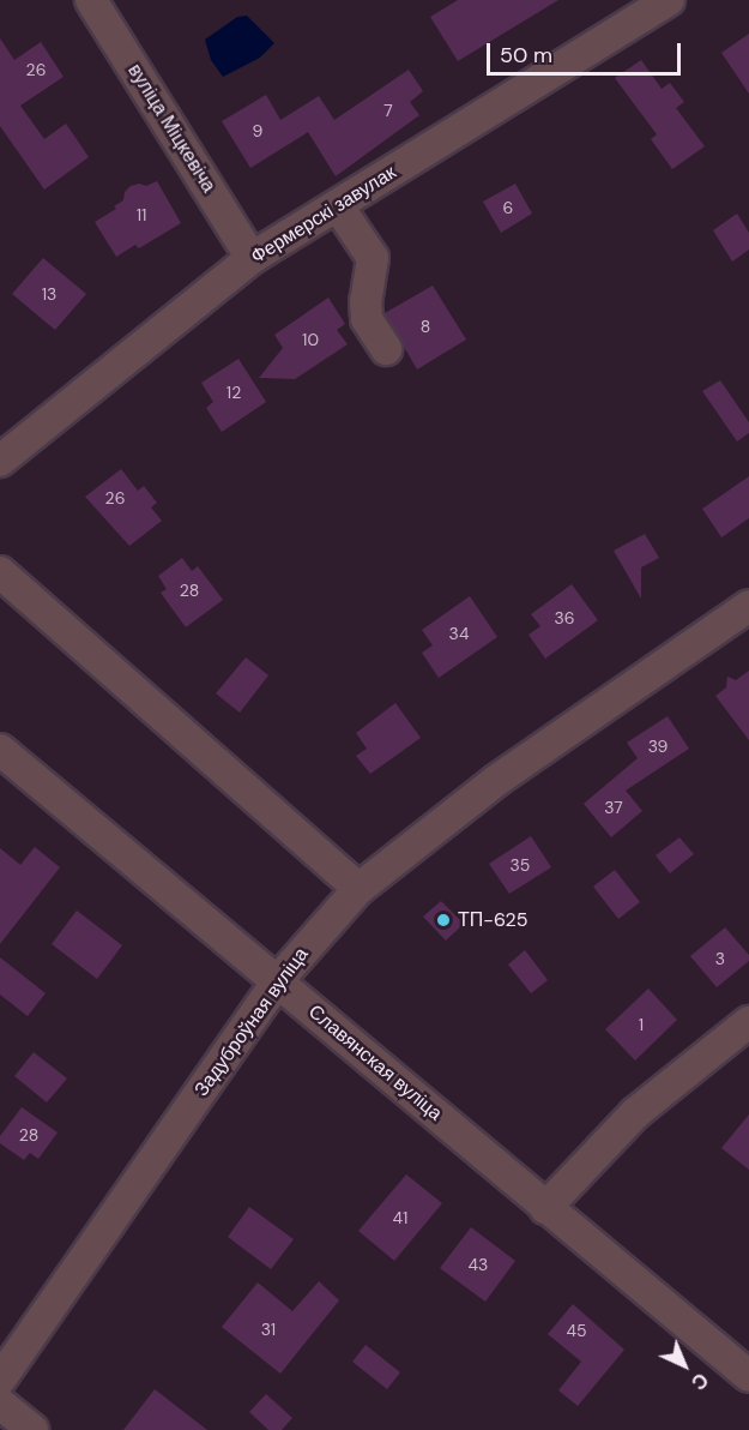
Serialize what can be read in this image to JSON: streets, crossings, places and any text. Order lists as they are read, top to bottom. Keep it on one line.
{"streets":{"street":["вуліца Міцкевіча","Фермерскі завулак","Задуброўная вуліца","Славянская вуліца"]},"crossings":[["вуліца Міцкевіча","Фермерскі завулак"],["Задуброўная вуліца","Славянская вуліца"]],"places":["ТП-625"],"house_numbers":["26","7","9","6","11","13","8","10","12","26","28","36","34","39","37","35","3","1","28","41","43","31","45"],"scale_bar":"50 m","north":"bottom right"}
